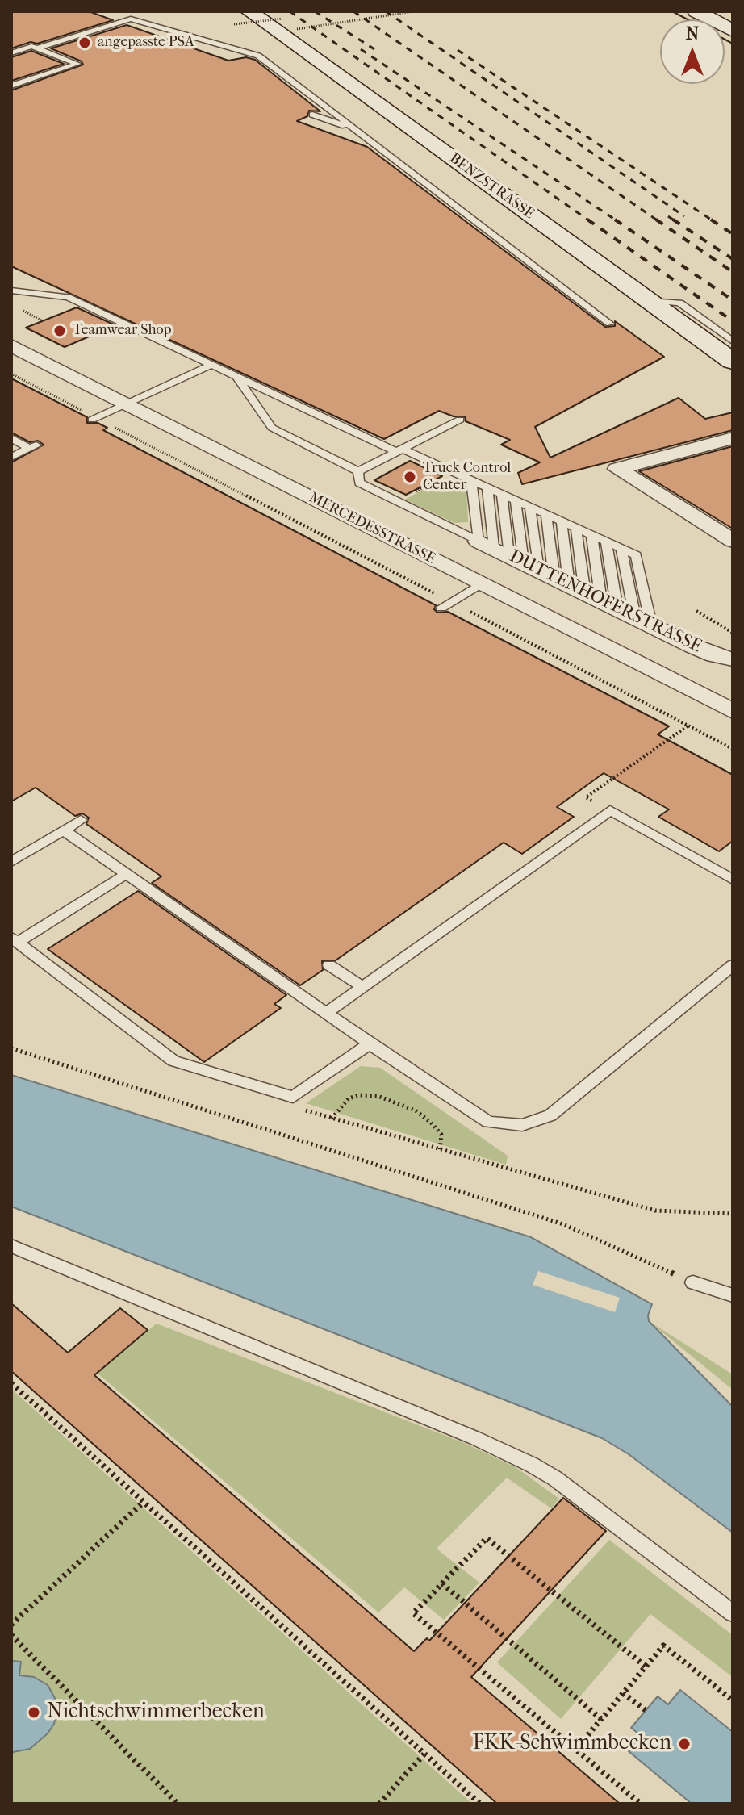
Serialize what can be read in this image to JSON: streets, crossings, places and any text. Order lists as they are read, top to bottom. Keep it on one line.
{"streets":{"main road":["BENZSTRASSE"],"street":["MERCEDESSTRASSE","DUTTENHOFERSTRASSE"]},"places":["angepasste PSA","Teamwear Shop","Truck Control Center","Nichtschwimmerbecken","FKK-Schwimmbecken"],"north":"top"}
